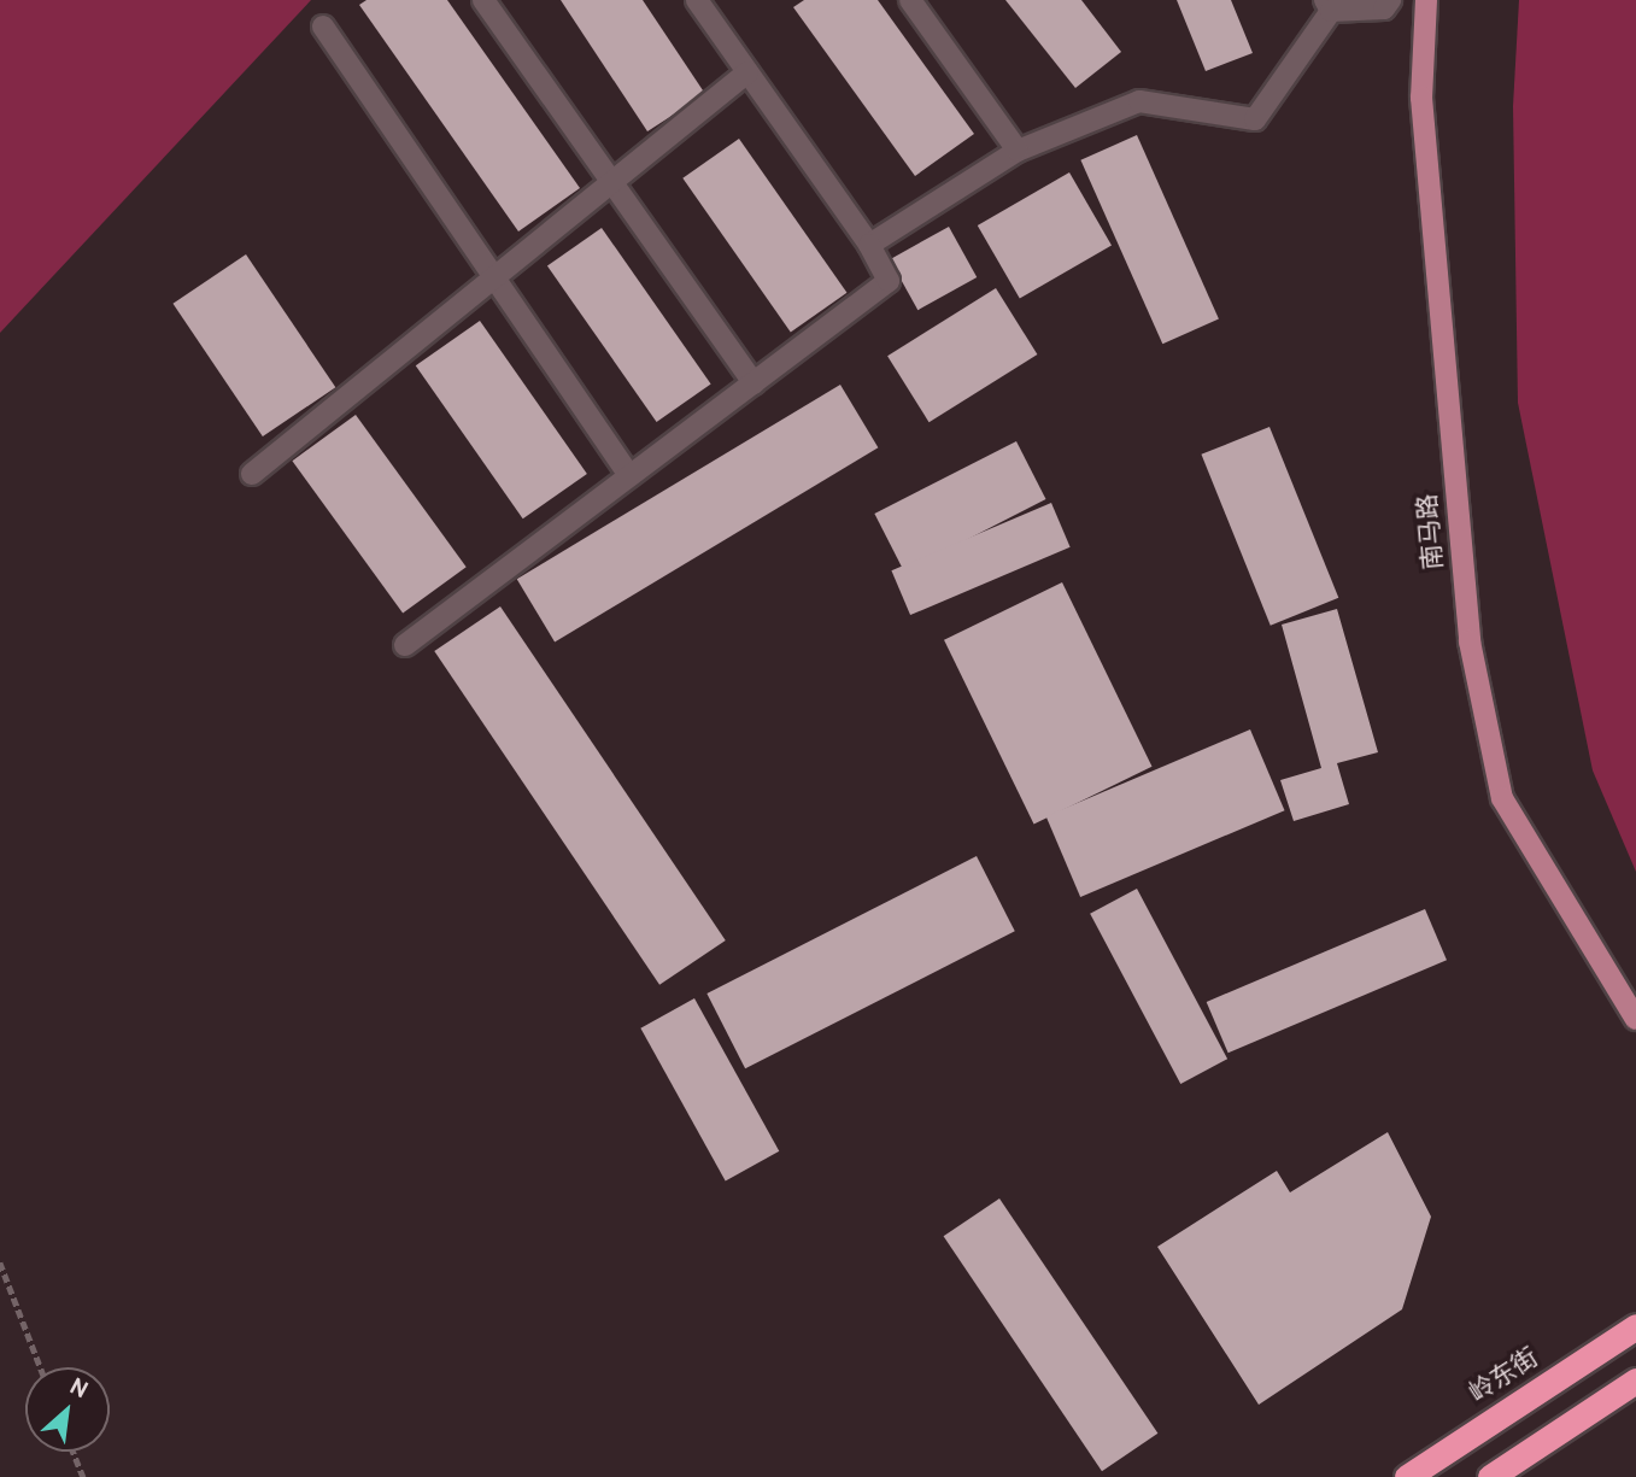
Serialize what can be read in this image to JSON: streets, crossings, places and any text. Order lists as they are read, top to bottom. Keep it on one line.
{"streets":{"highway":["岭东街"],"main road":["南马路"]},"north":"top right"}
